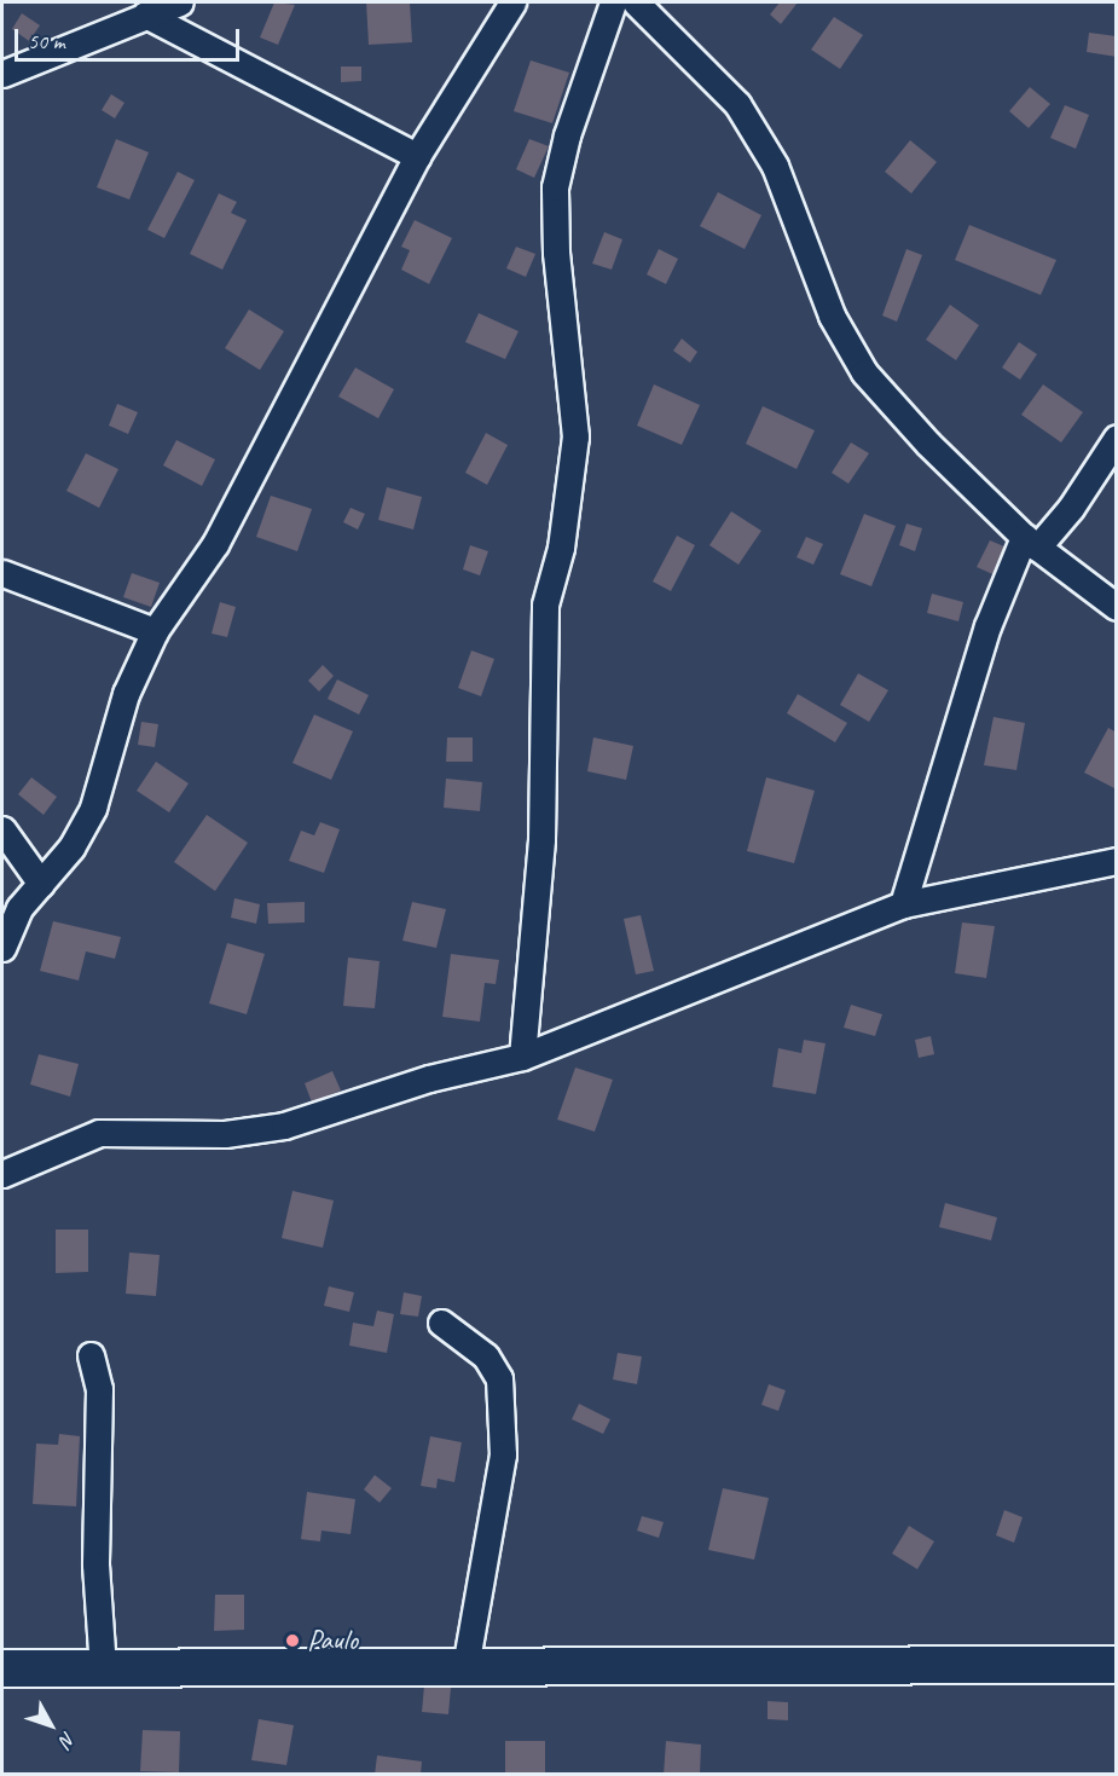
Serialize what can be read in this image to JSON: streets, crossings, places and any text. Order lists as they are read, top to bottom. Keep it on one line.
{"places":["Paulo"],"scale_bar":"50 m","north":"bottom right"}
